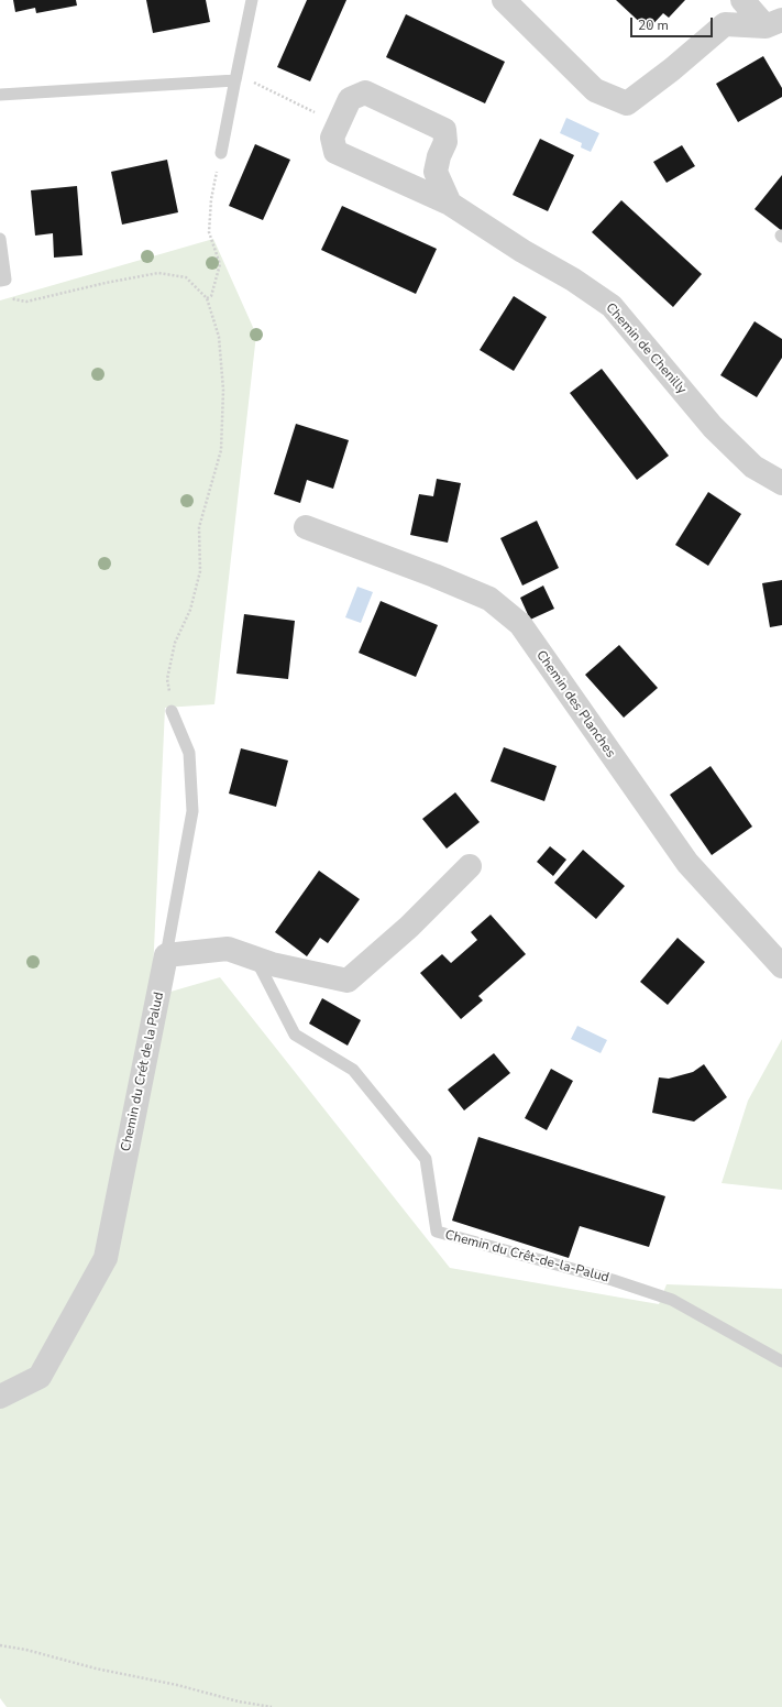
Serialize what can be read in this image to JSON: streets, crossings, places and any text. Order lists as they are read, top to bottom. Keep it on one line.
{"streets":{"street":["Chemin de Chenilly","Chemin des Planches","Chemin du Crét de la Palud"],"lane":["Chemin du Crêt-de-la-Palud"]},"scale_bar":"20 m"}
